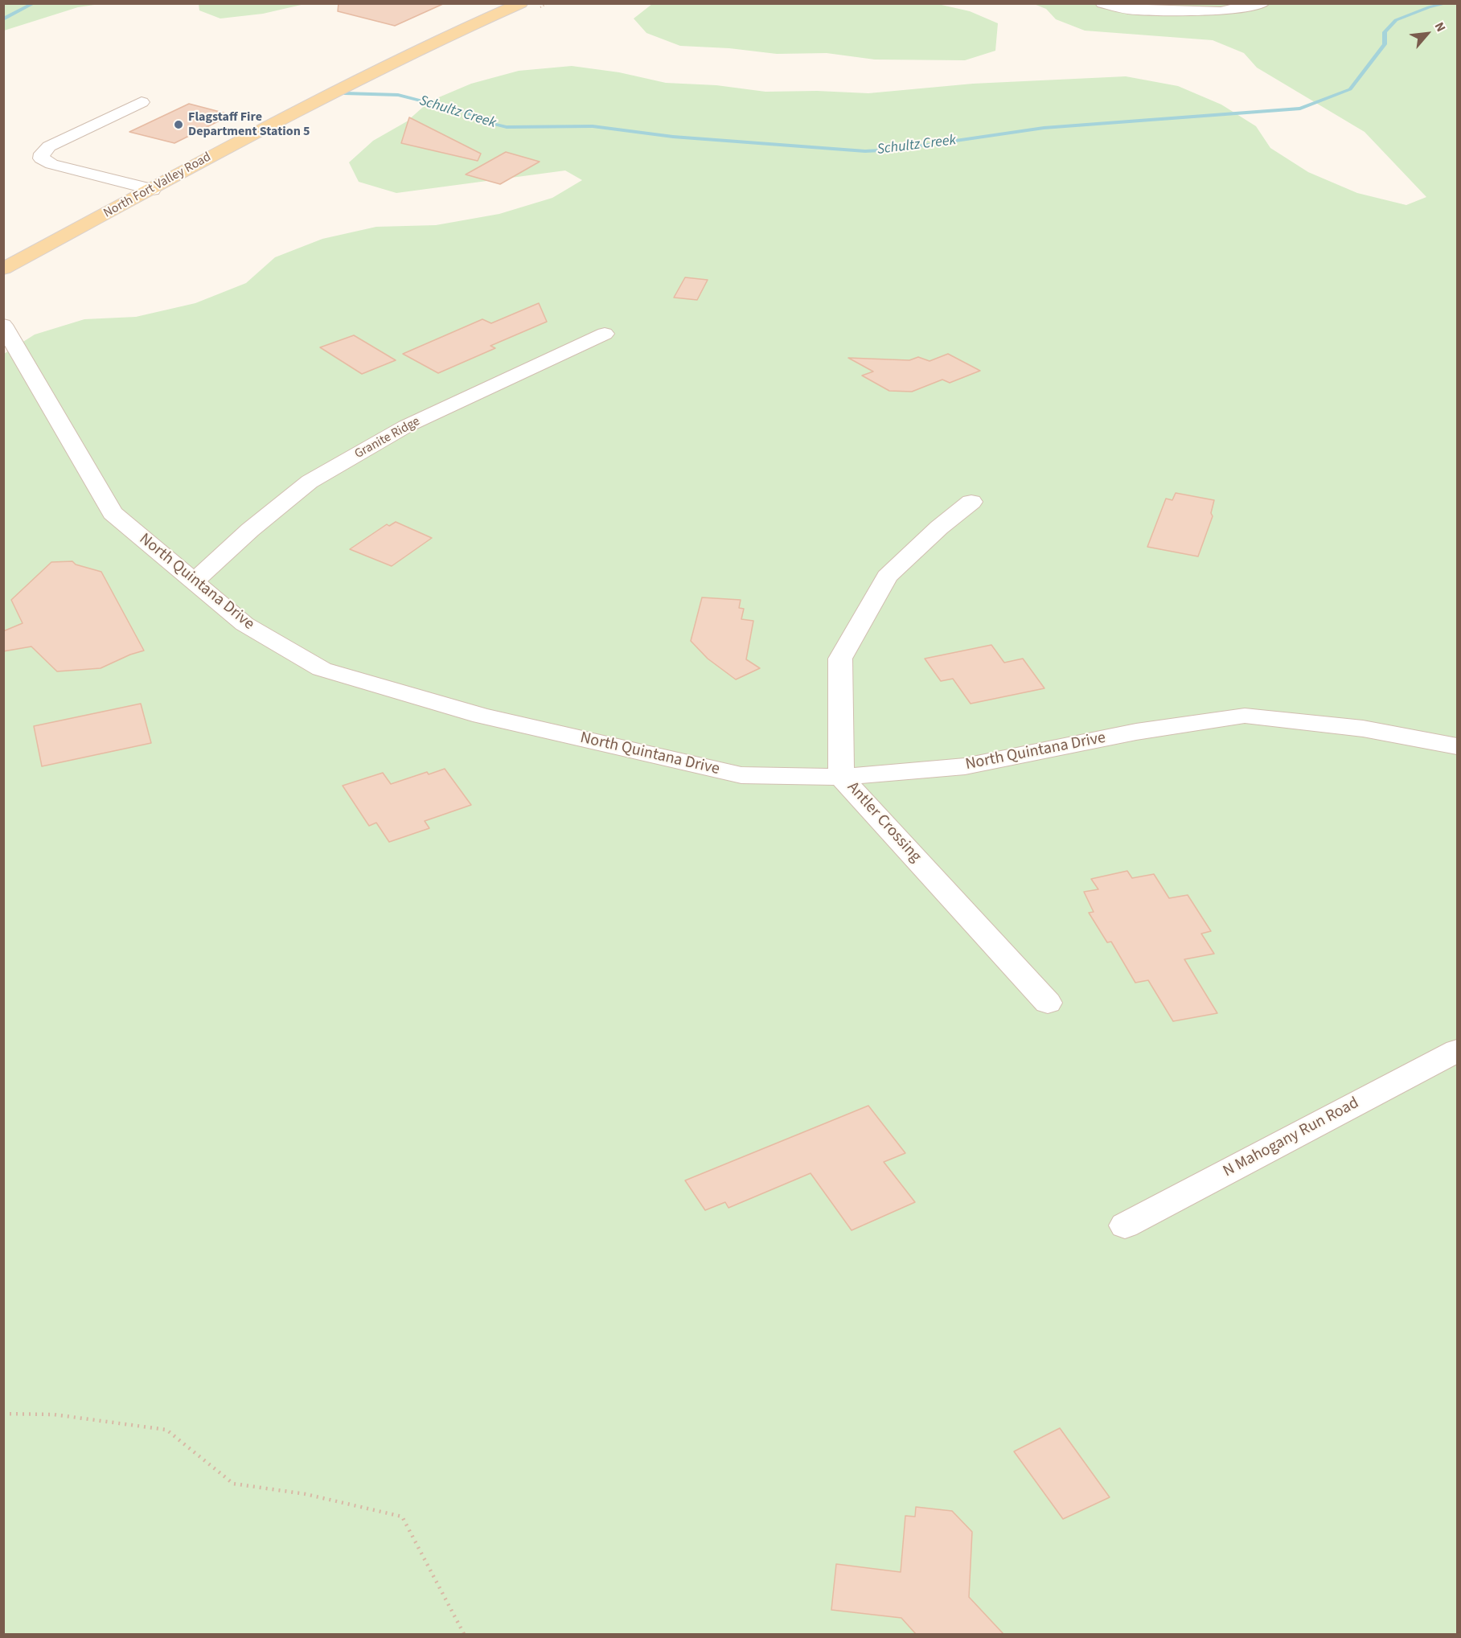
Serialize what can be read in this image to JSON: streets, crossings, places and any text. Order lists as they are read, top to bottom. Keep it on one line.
{"streets":{"main road":["North Fort Valley Road"],"street":["Granite Ridge","North Quintana Drive","Antler Crossing","N Mahogany Run Road"]},"crossings":[["Granite Ridge","North Quintana Drive"],["North Quintana Drive","Antler Crossing"]],"water":["Schultz Creek"],"places":["Flagstaff Fire Department Station 5"],"north":"top right"}
